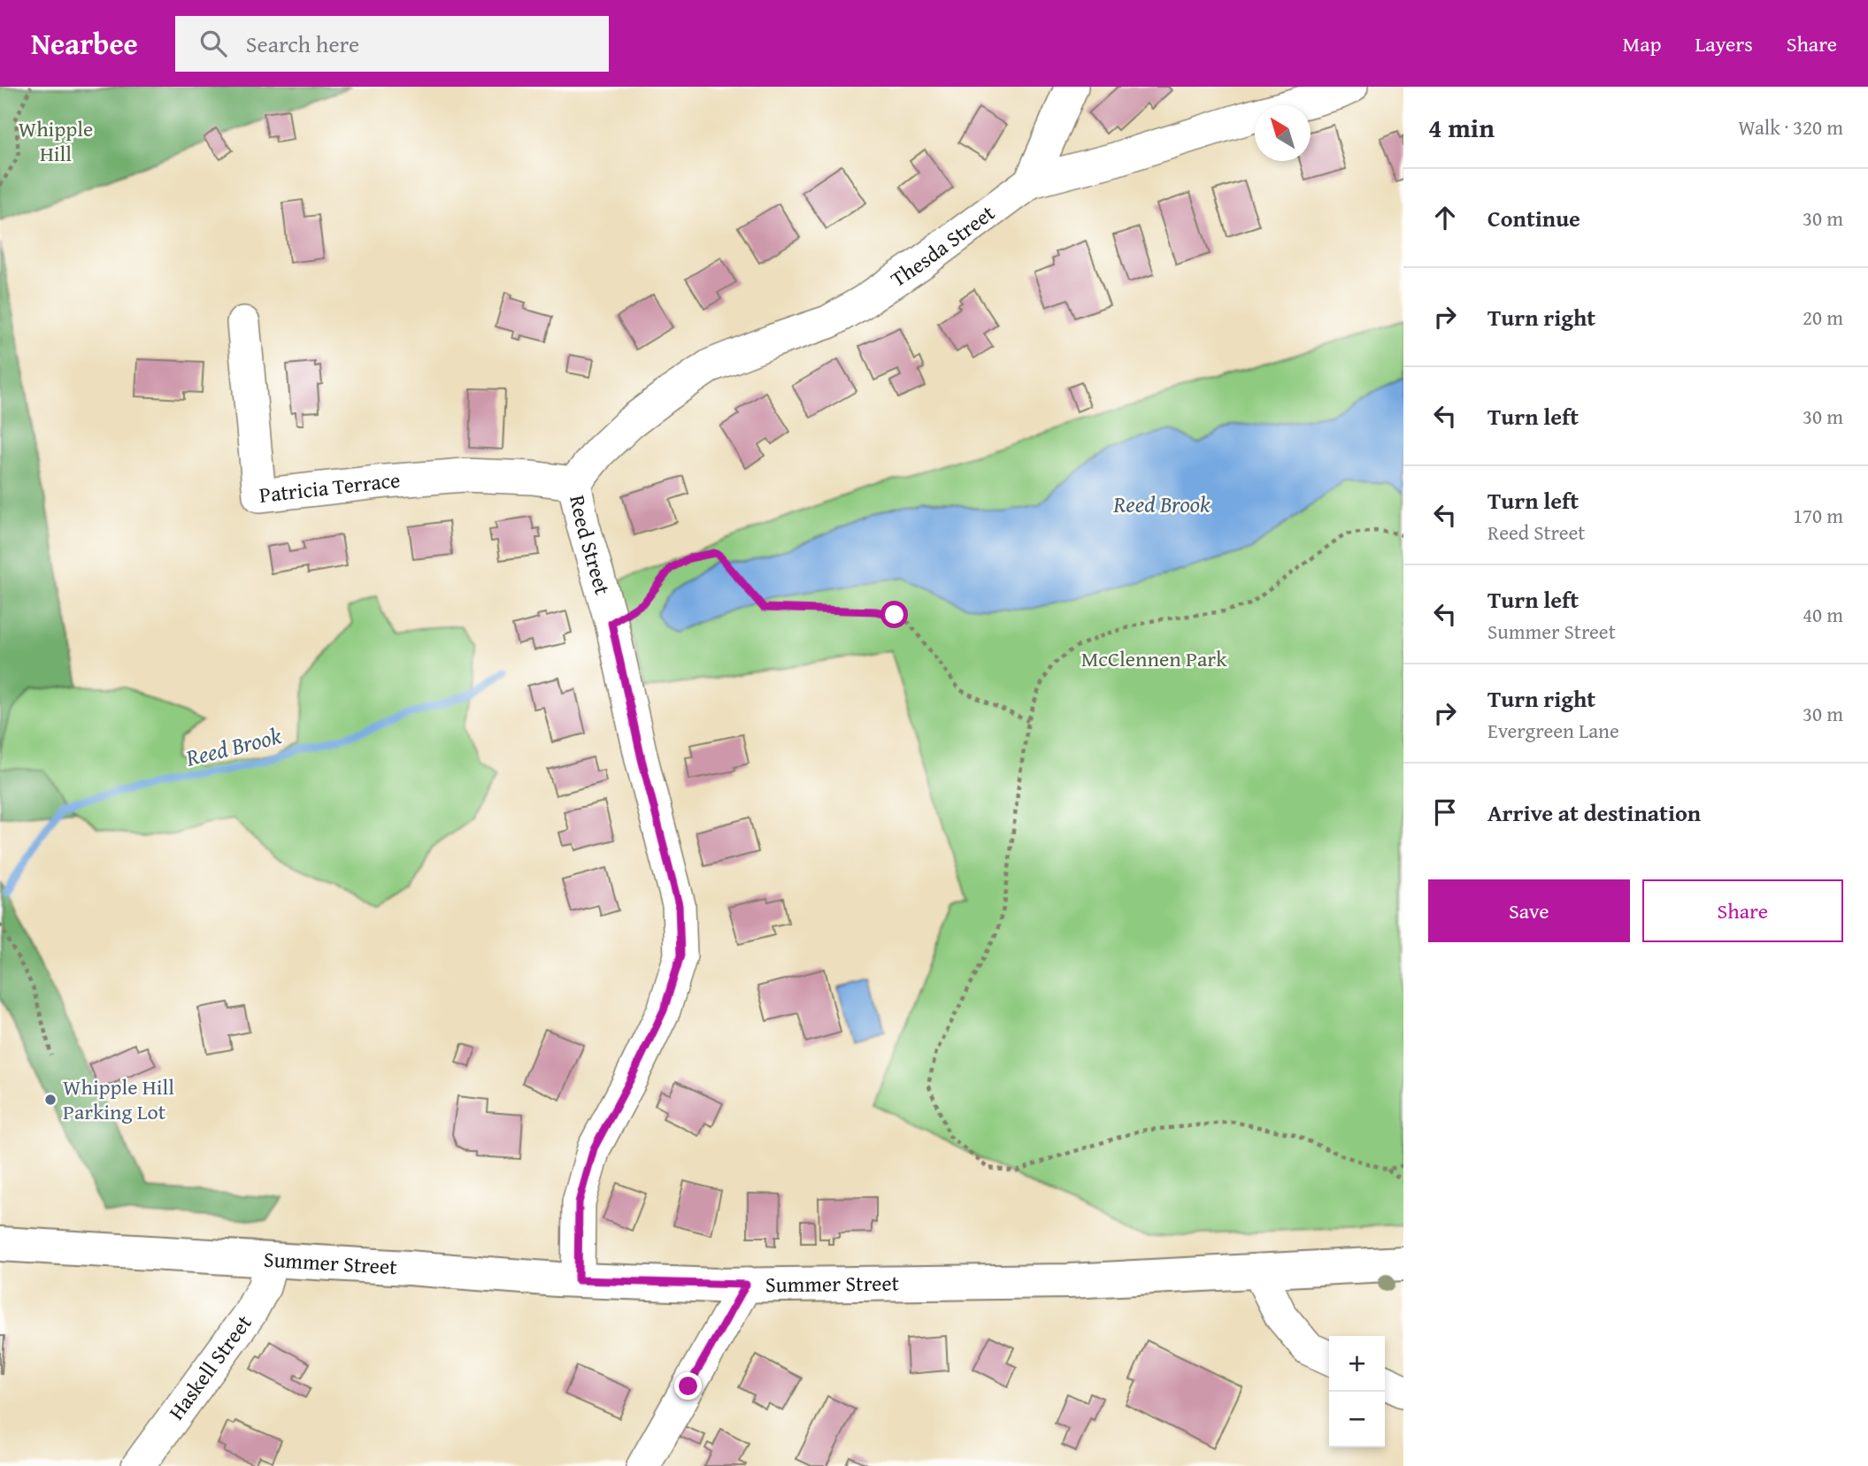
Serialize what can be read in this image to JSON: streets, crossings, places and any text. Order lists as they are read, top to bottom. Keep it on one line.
{"streets":{"main road":["Summer Street"],"street":["Thesda Street","Patricia Terrace","Reed Street","Haskell Street"]},"crossings":[["Thesda Street","Patricia Terrace"],["Thesda Street","Reed Street"],["Patricia Terrace","Reed Street"],["Reed Street","Summer Street"],["Summer Street","Haskell Street"]],"water":["Reed Brook"],"parks":["Whipple Hill","McClennen Park"],"places":["Whipple Hill Parking Lot"],"north":"top left","page":{"header":"Nearbee","search":"Search here","nav":["Map","Layers","Share"],"heading":["4 min","Walk · 320 m"],"list":[["Continue","30 m"],["Turn right","20 m"],["Turn left","30 m"],["Turn left","Reed Street","170 m"],["Turn left","Summer Street","40 m"],["Turn right","Evergreen Lane","30 m"],"Arrive at destination"],"buttons":["Save","Share"],"map_buttons":["+","−"]}}
